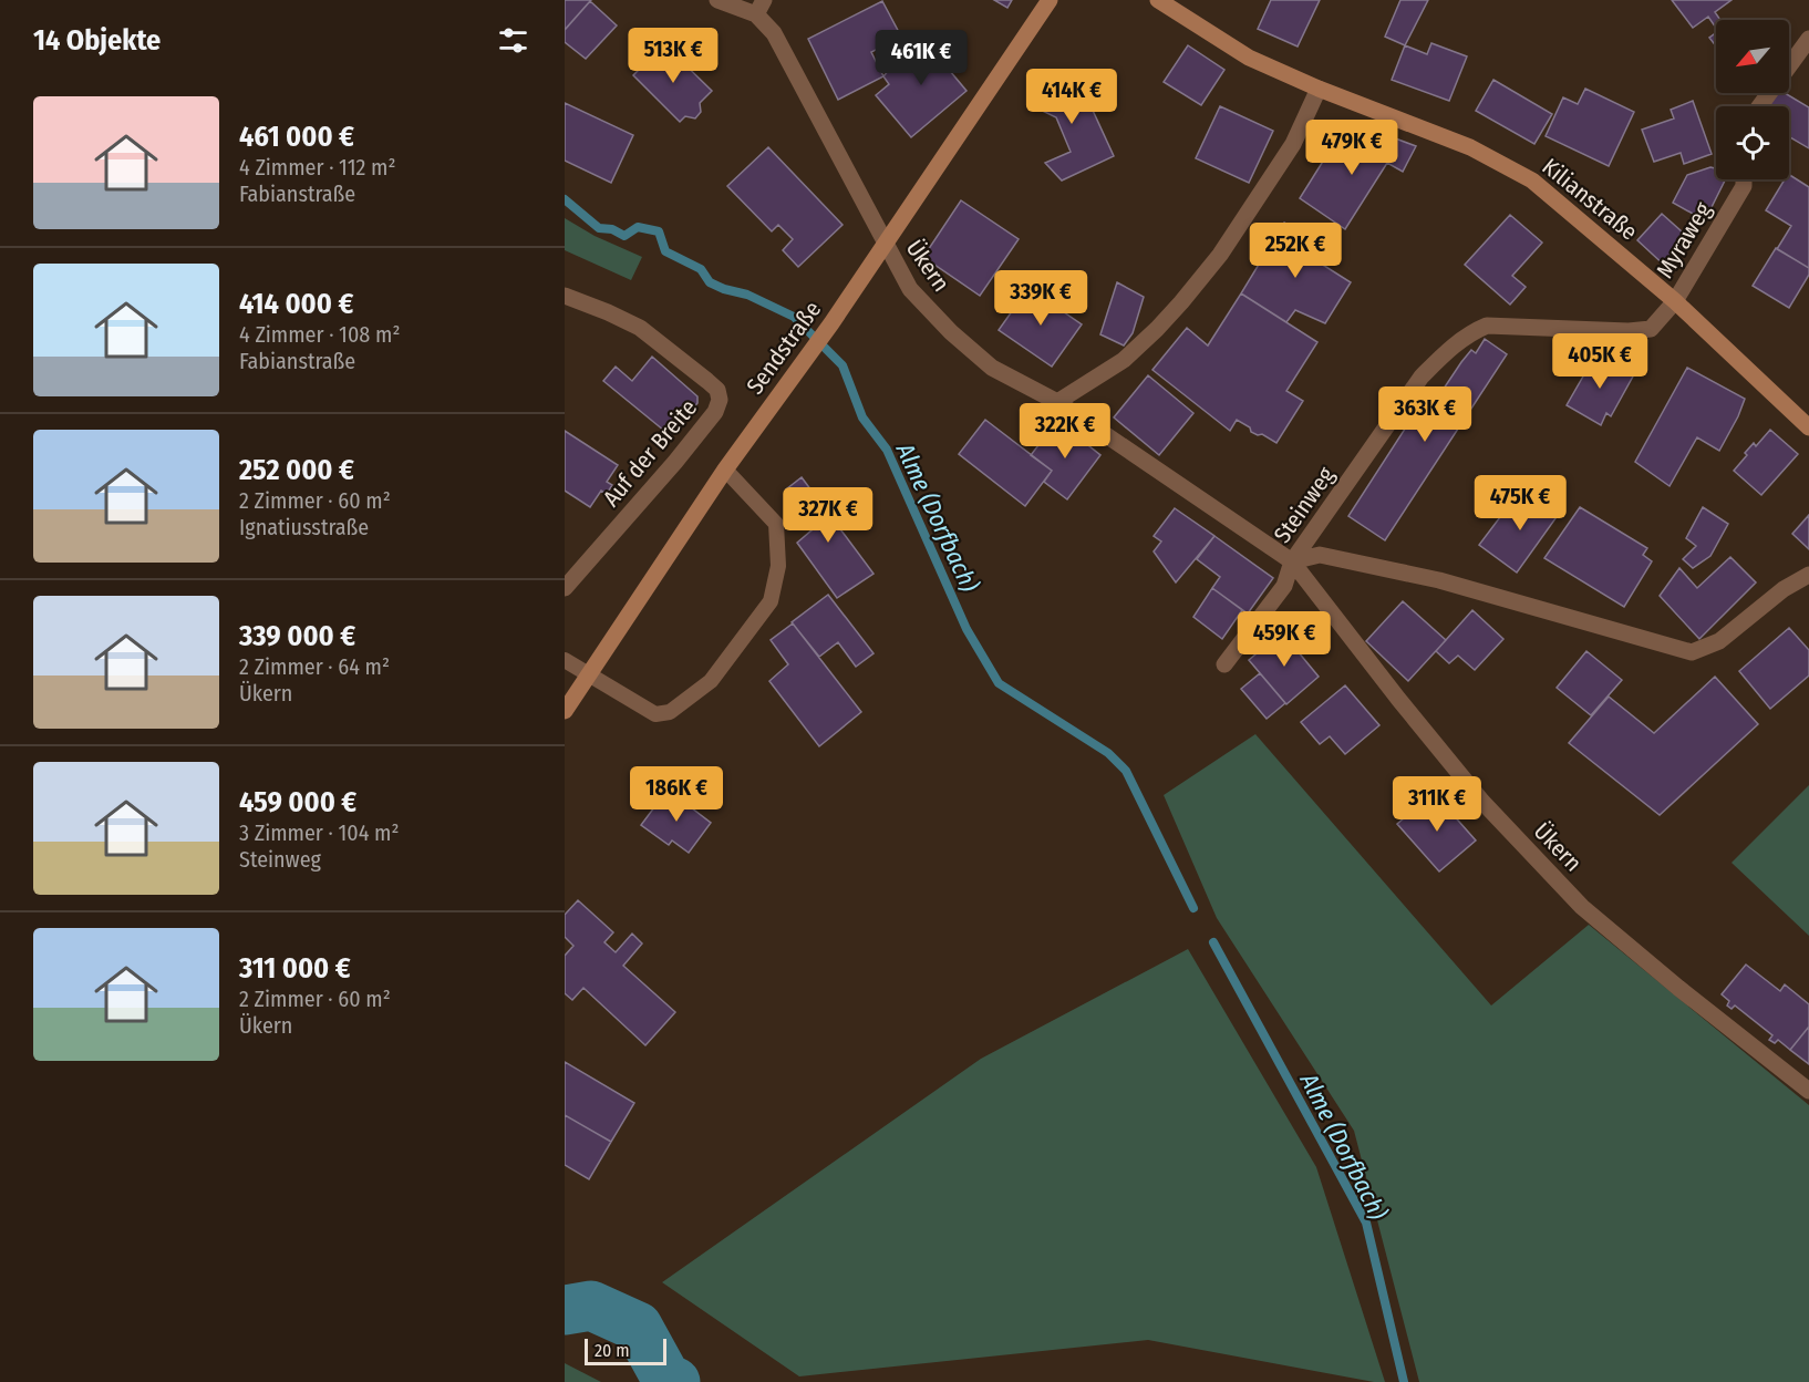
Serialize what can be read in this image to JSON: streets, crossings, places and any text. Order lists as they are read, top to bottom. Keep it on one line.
{"streets":{"main road":["Kilianstraße","Sendstraße"],"street":["Myraweg","Ükern","Auf der Breite","Steinweg"]},"crossings":[["Kilianstraße","Myraweg"],["Kilianstraße","Steinweg"],["Myraweg","Steinweg"],["Ükern","Sendstraße"],["Ükern","Steinweg"]],"water":["Alme (Dorfbach)"],"scale_bar":"20 m","north":"bottom left","page":{"heading":"14 Objekte","price":["513K €","461K €","414K €","479K €","252K €","339K €","405K €","363K €","322K €","475K €","327K €","459K €","186K €","311K €"],"list":[{"name":"461 000 €","note":"4 Zimmer · 112 m² · Fabianstraße"},{"name":"414 000 €","note":"4 Zimmer · 108 m² · Fabianstraße"},{"name":"252 000 €","note":"2 Zimmer · 60 m² · Ignatiusstraße"},{"name":"339 000 €","note":"2 Zimmer · 64 m² · Ükern"},{"name":"459 000 €","note":"3 Zimmer · 104 m² · Steinweg"},{"name":"311 000 €","note":"2 Zimmer · 60 m² · Ükern"}],"scale":"20 m"}}
